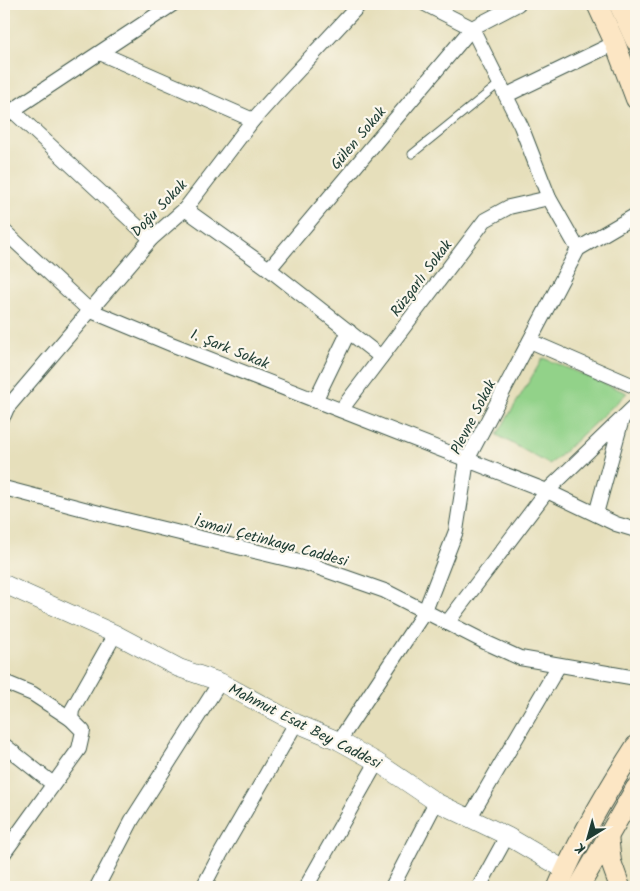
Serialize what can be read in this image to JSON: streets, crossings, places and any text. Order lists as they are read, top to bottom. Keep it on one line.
{"streets":{"main road":["Mahmut Esat Bey Caddesi"],"street":["Gülen Sokak","Doğu Sokak","Rüzgarlı Sokak","1. Şark Sokak","Plevne Sokak","İsmail Çetinkaya Caddesi"]},"crossings":[["Doğu Sokak","1. Şark Sokak"],["Rüzgarlı Sokak","1. Şark Sokak"],["1. Şark Sokak","Plevne Sokak"],["Plevne Sokak","İsmail Çetinkaya Caddesi"],["Plevne Sokak","Mahmut Esat Bey Caddesi"]],"north":"bottom left"}
